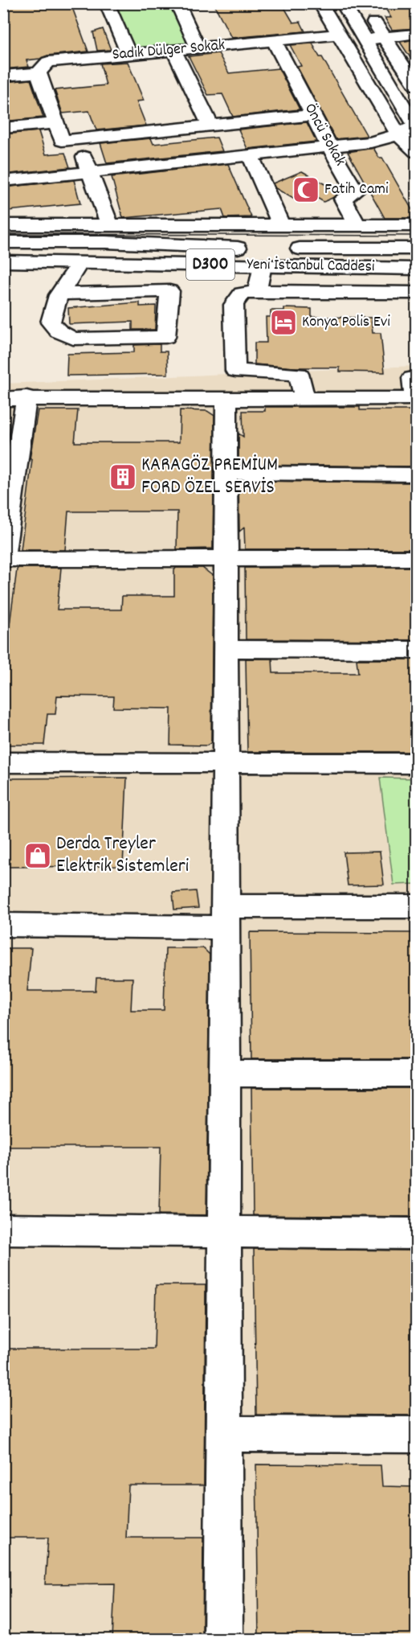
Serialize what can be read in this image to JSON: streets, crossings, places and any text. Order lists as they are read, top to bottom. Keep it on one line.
{"streets":{"main road":["Sadık Dülger Sokak","Öncü Sokak","D300","Yeni İstanbul Caddesi"]},"crossings":[["Sadık Dülger Sokak","Öncü Sokak"]],"places":{"mosque":["Fatih Cami"],"hotel":["Konya Polis Evi"],"building":["KARAGÖZ PREMİUM FORD ÖZEL SERVİS"],"shop":["Derda Treyler Elektrik Sistemleri"]}}
